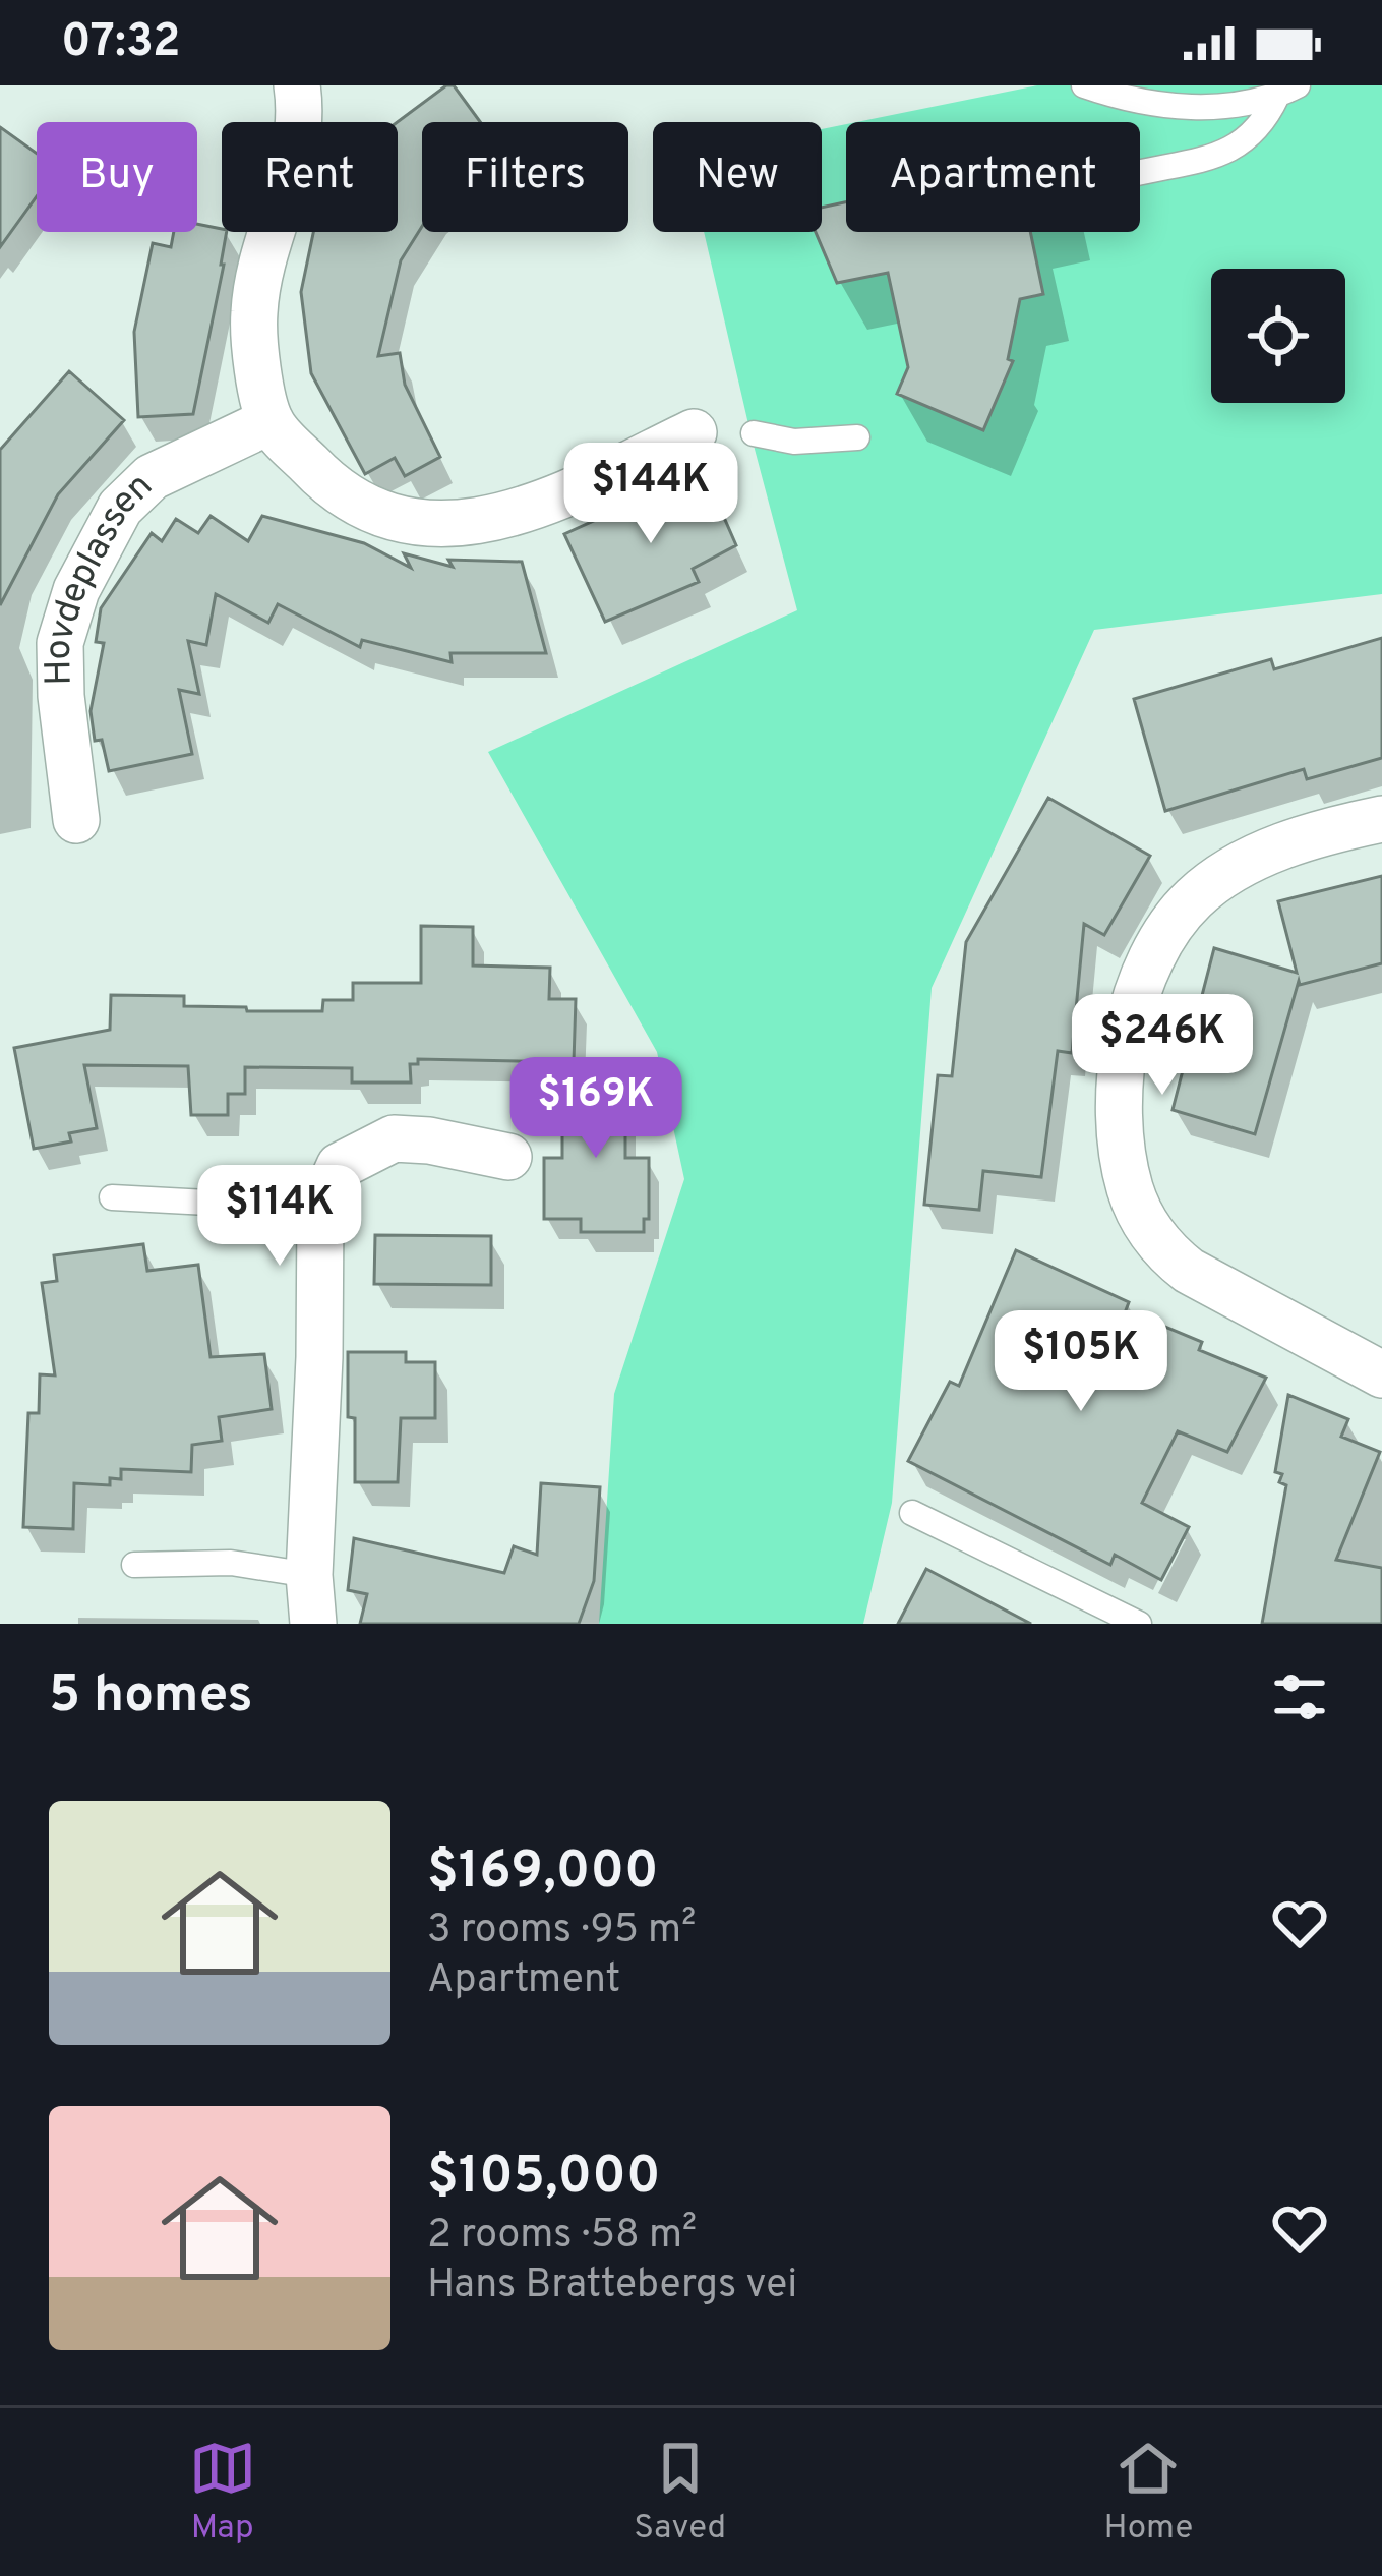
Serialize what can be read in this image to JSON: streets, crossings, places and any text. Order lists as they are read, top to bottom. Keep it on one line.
{"streets":{"street":["Hovdeplassen"]},"page":{"status":"07:32","chip":["Buy","Rent","Filters","New","Apartment"],"price":["$144K","$246K","$169K","$114K","$105K"],"heading":"5 homes","list":[{"name":"$169,000","note":"3 rooms · 95 m² · Apartment"},{"name":"$105,000","note":"2 rooms · 58 m² · Hans Brattebergs vei"}],"tabs":["Map","Saved","Home"]}}
